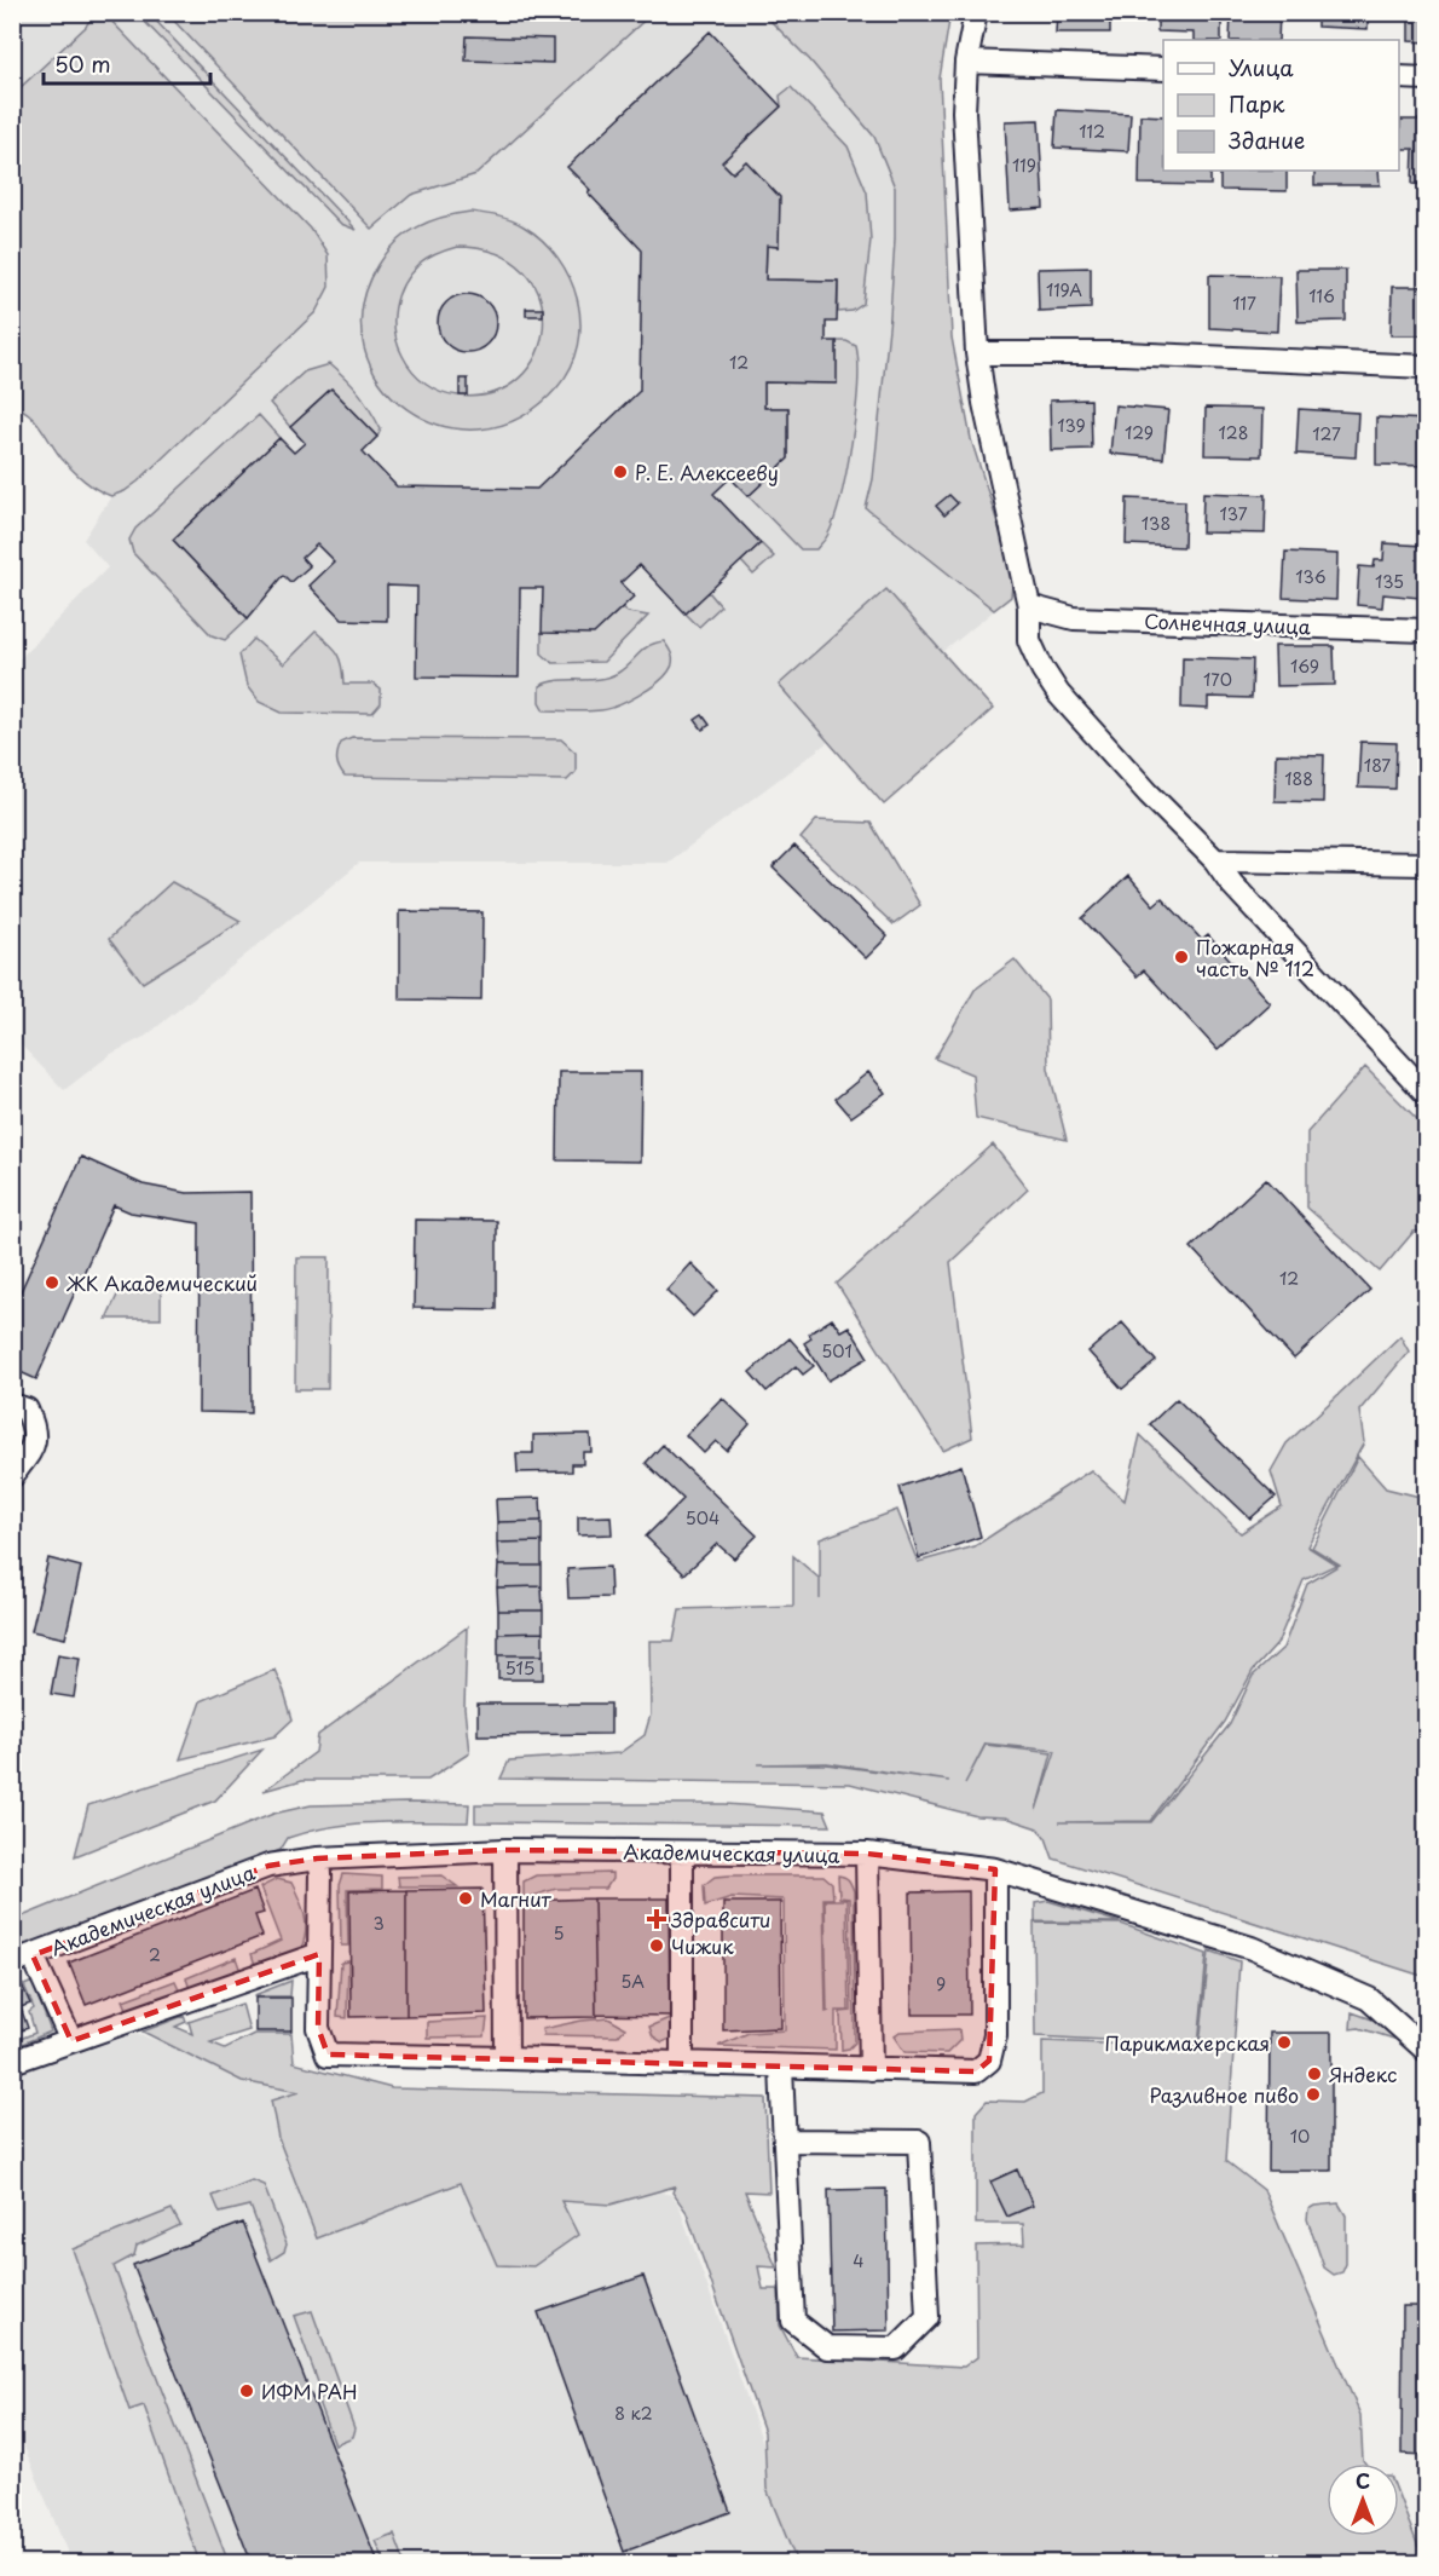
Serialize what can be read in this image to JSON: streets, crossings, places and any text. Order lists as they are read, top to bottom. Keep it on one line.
{"streets":{"street":["Солнечная улица","Академическая улица"]},"places":{"other":["Р. Е. Алексееву","Пожарная часть № 112","ЖК Академический","Магнит","Чижик","Парикмахерская","Яндекс","Разливное пиво","ИФМ РАН"],"health":["Здравсити"]},"house_numbers":["112","119","119А","116","117","12","139","129","128","127","137","138","136","135","169","170","187","188","12","501","504","515","3","5","2","5А","9","10","4","8 к2"],"legend":["Улица","Парк","Здание"],"scale_bar":"50 m","north":"top"}
